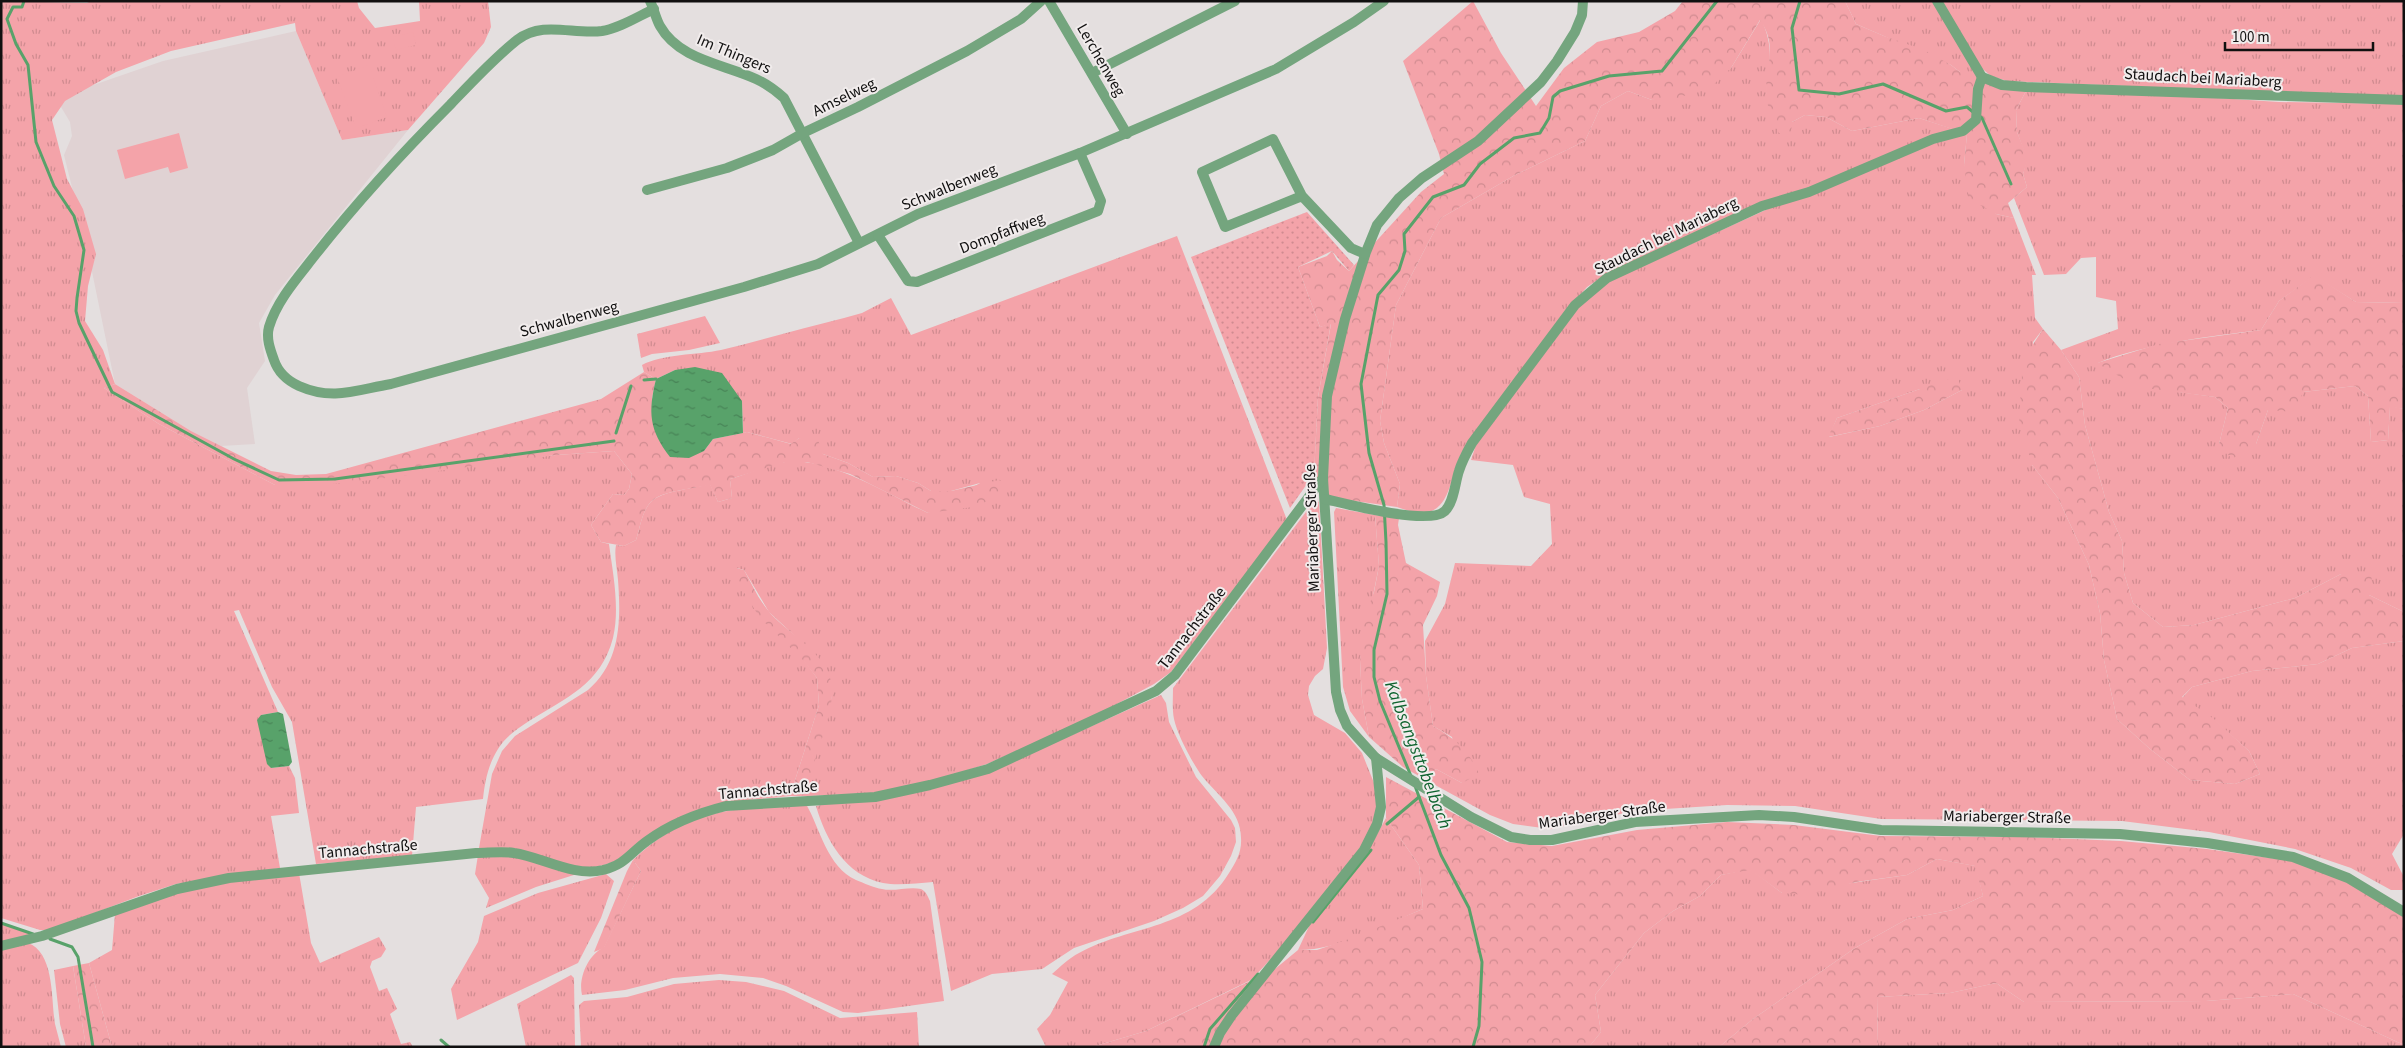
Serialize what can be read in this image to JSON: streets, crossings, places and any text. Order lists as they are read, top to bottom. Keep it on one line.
{"streets":{"street":["Im Thingers","Lerchenweg","Staudach bei Mariaberg","Amselweg","Schwalbenweg","Dompfaffweg","Mariaberger Straße","Tannachstraße"]},"crossings":[["Im Thingers","Amselweg"],["Im Thingers","Schwalbenweg"],["Lerchenweg","Schwalbenweg"],["Staudach bei Mariaberg","Mariaberger Straße"],["Schwalbenweg","Dompfaffweg"],["Mariaberger Straße","Tannachstraße"]],"water":["Kalbsangsttobelbach"],"scale_bar":"100 m"}
